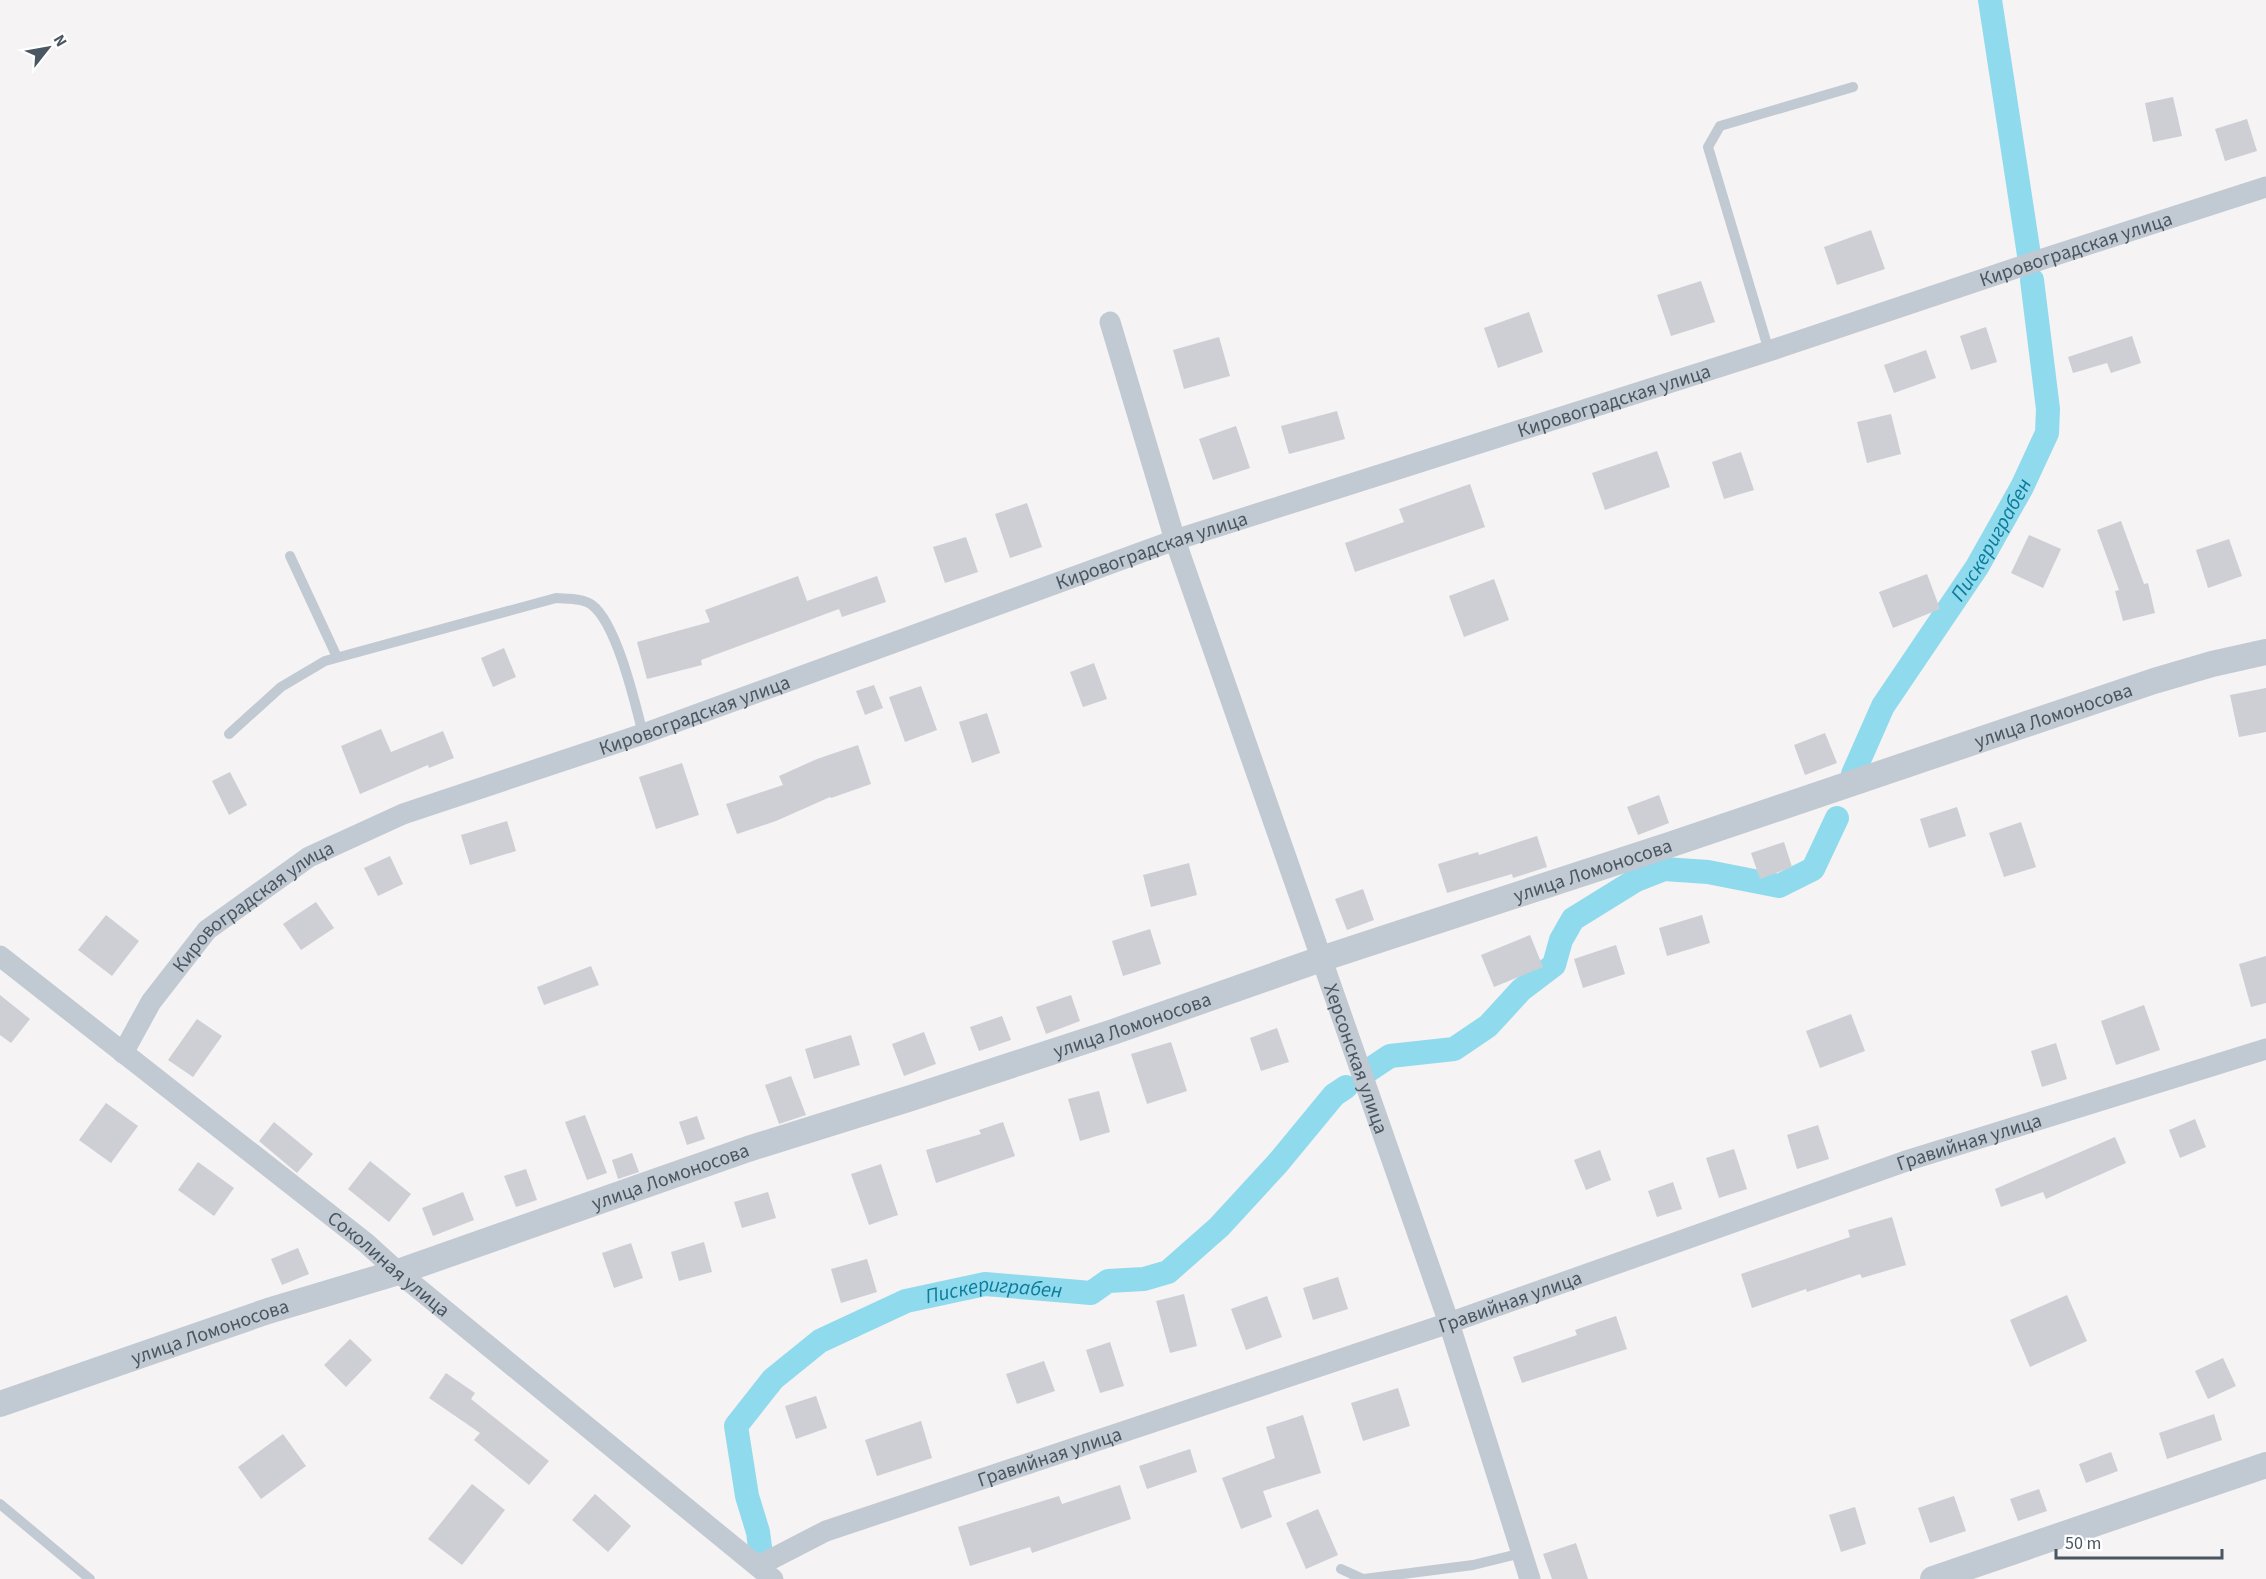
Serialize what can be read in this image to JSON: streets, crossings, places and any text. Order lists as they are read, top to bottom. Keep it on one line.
{"streets":{"street":["Кировоградская улица","улица Ломоносова","Херсонская улица","Гравийная улица","Соколиная улица"]},"crossings":[["Кировоградская улица","Херсонская улица"],["Кировоградская улица","Соколиная улица"],["улица Ломоносова","Херсонская улица"],["улица Ломоносова","Соколиная улица"],["Херсонская улица","Гравийная улица"],["Гравийная улица","Соколиная улица"]],"water":["Пискериграбен"],"scale_bar":"50 m","north":"top right"}
